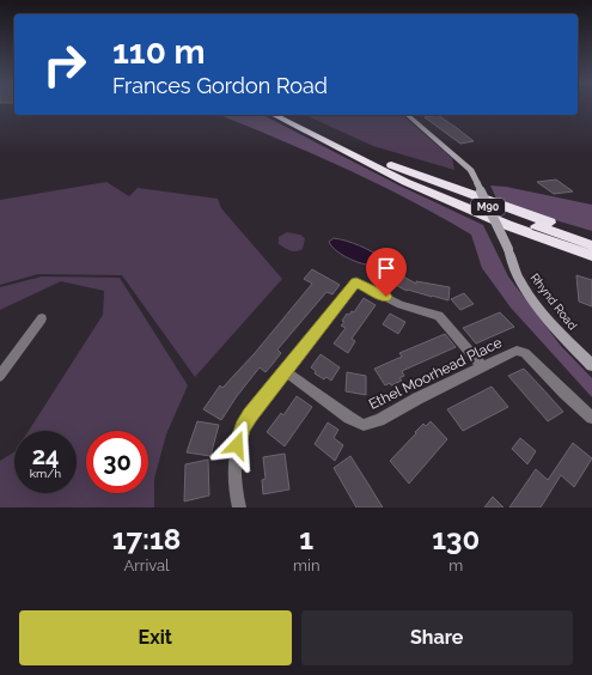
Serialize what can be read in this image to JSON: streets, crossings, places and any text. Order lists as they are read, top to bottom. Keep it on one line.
{"streets":{"highway":["M90"],"street":["Rhynd Road","Ethel Moorhead Place"]},"page":{"turn":["110 m","Frances Gordon Road"],"speed":"24 km/h","limit":"30","eta":["17:18","Arrival","1","min","130","m"],"buttons":["Exit","Share"]}}
